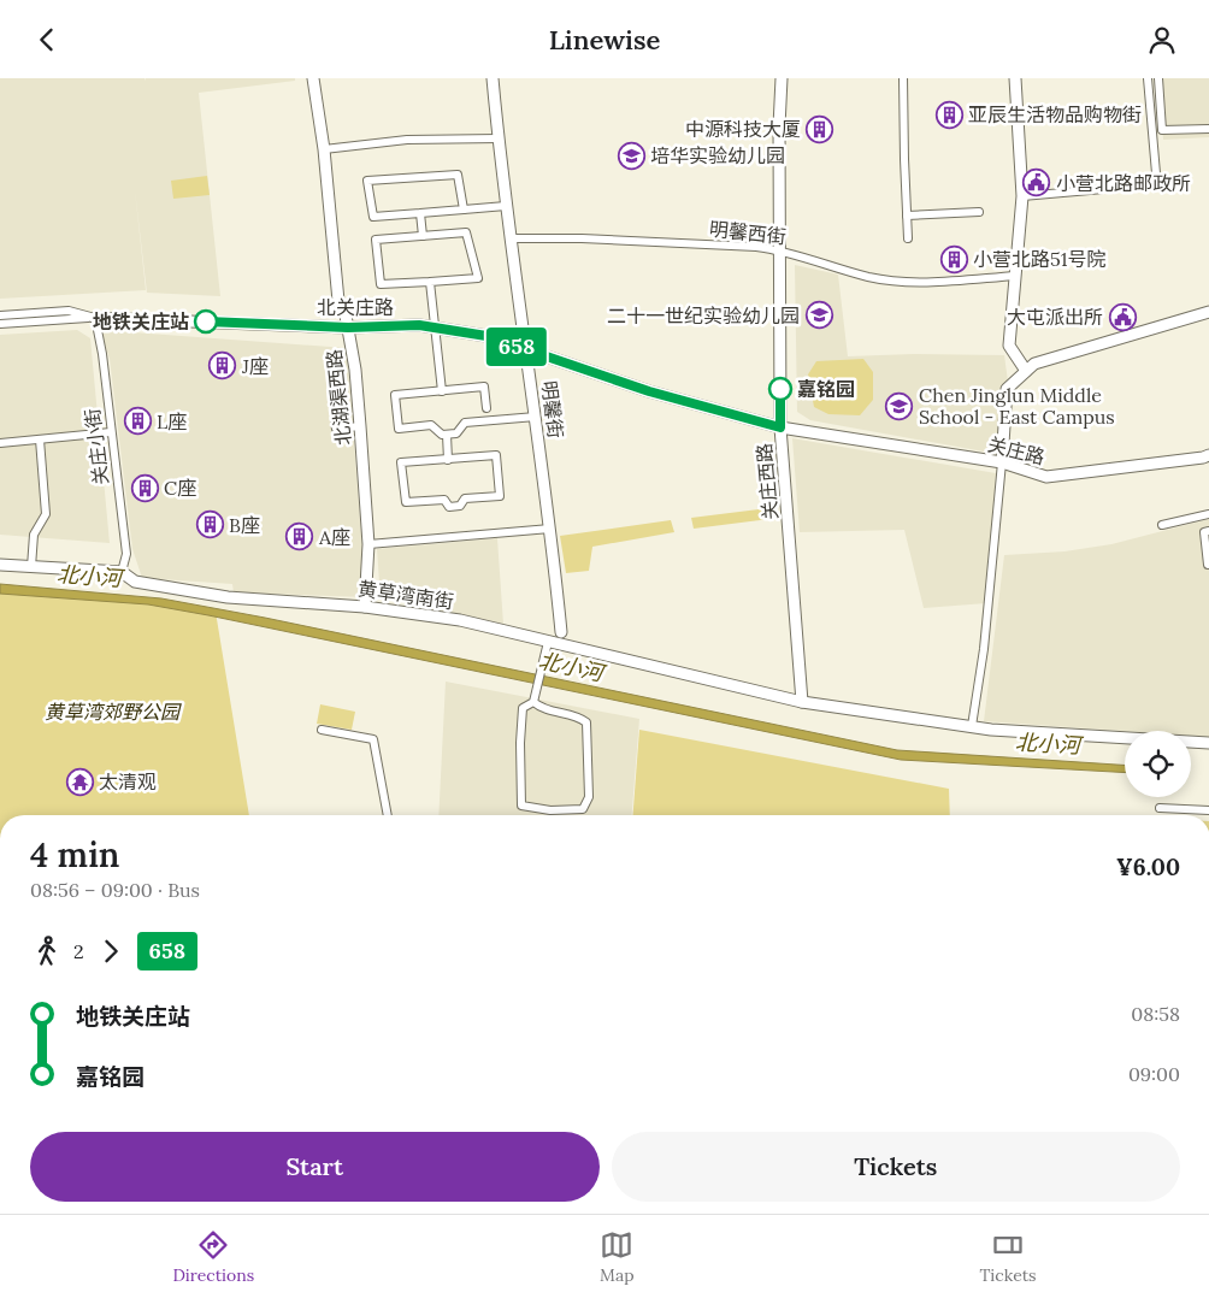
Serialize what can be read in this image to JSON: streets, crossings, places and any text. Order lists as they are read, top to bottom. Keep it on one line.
{"streets":{"street":["明馨西街","北关庄路","北湖渠西路","明馨街","关庄小街","关庄路","关庄西路","黄草湾南街"]},"crossings":[["明馨西街","明馨街"],["明馨西街","关庄西路"],["北关庄路","北湖渠西路"],["北关庄路","明馨街"],["北关庄路","关庄小街"],["北关庄路","关庄路"],["北关庄路","关庄西路"],["北湖渠西路","黄草湾南街"],["关庄小街","黄草湾南街"],["关庄路","关庄西路"],["关庄西路","黄草湾南街"]],"water":["北小河"],"parks":["黄草湾郊野公园"],"places":{"building":["亚辰生活物品购物街","中源科技大厦","小营北路51号院","J座","L座","C座","B座","A座"],"school or university":["培华实验幼儿园","二十一世纪实验幼儿园","Chen Jinglun Middle School - East Campus"],"public building":["小营北路邮政所","大屯派出所"],"other":["地铁关庄站","嘉铭园"],"temple":["太清观"]},"lines":["bus line 658"],"page":{"header":"Linewise","on_map":"658","heading":["4 min","08:56 – 09:00 · Bus","¥6.00"],"legs":["2","658"],"list":[{"name":"地铁关庄站","value":"08:58"},{"name":"嘉铭园","value":"09:00"}],"buttons":["Start","Tickets"],"tabs":["Directions","Map","Tickets"]}}
